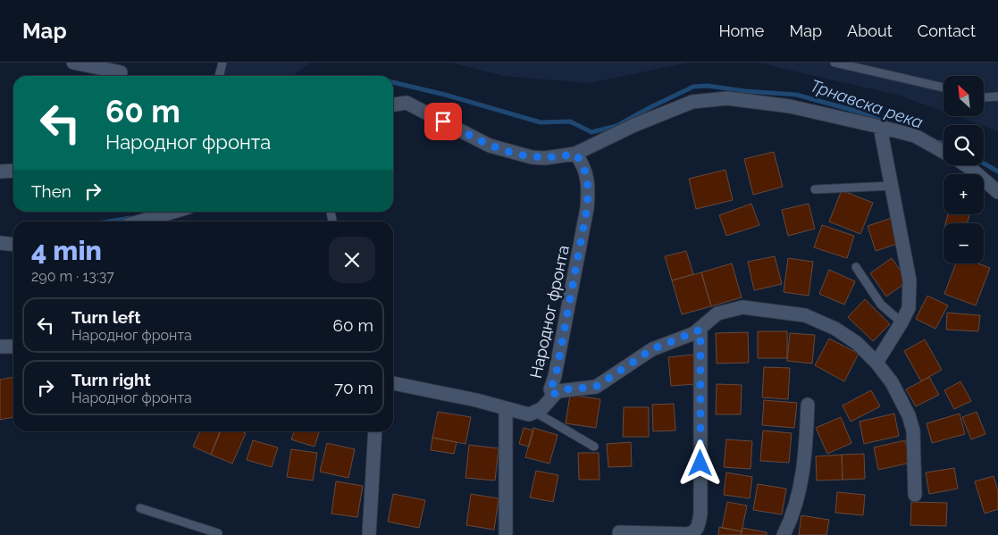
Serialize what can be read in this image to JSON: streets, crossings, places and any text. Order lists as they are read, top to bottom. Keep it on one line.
{"streets":{"street":["Народног фронта"]},"water":["Трнавска река"],"north":"top left","page":{"header":"Map","nav":["Home","Map","About","Contact"],"map_buttons":["+","−"],"turn":["60 m","Народног фронта"],"then":"Then","heading":["4 min","290 m · 13:37"],"list":[{"name":"Turn left","note":"Народног фронта","value":"60 m"},{"name":"Turn right","note":"Народног фронта","value":"70 m"}]}}
